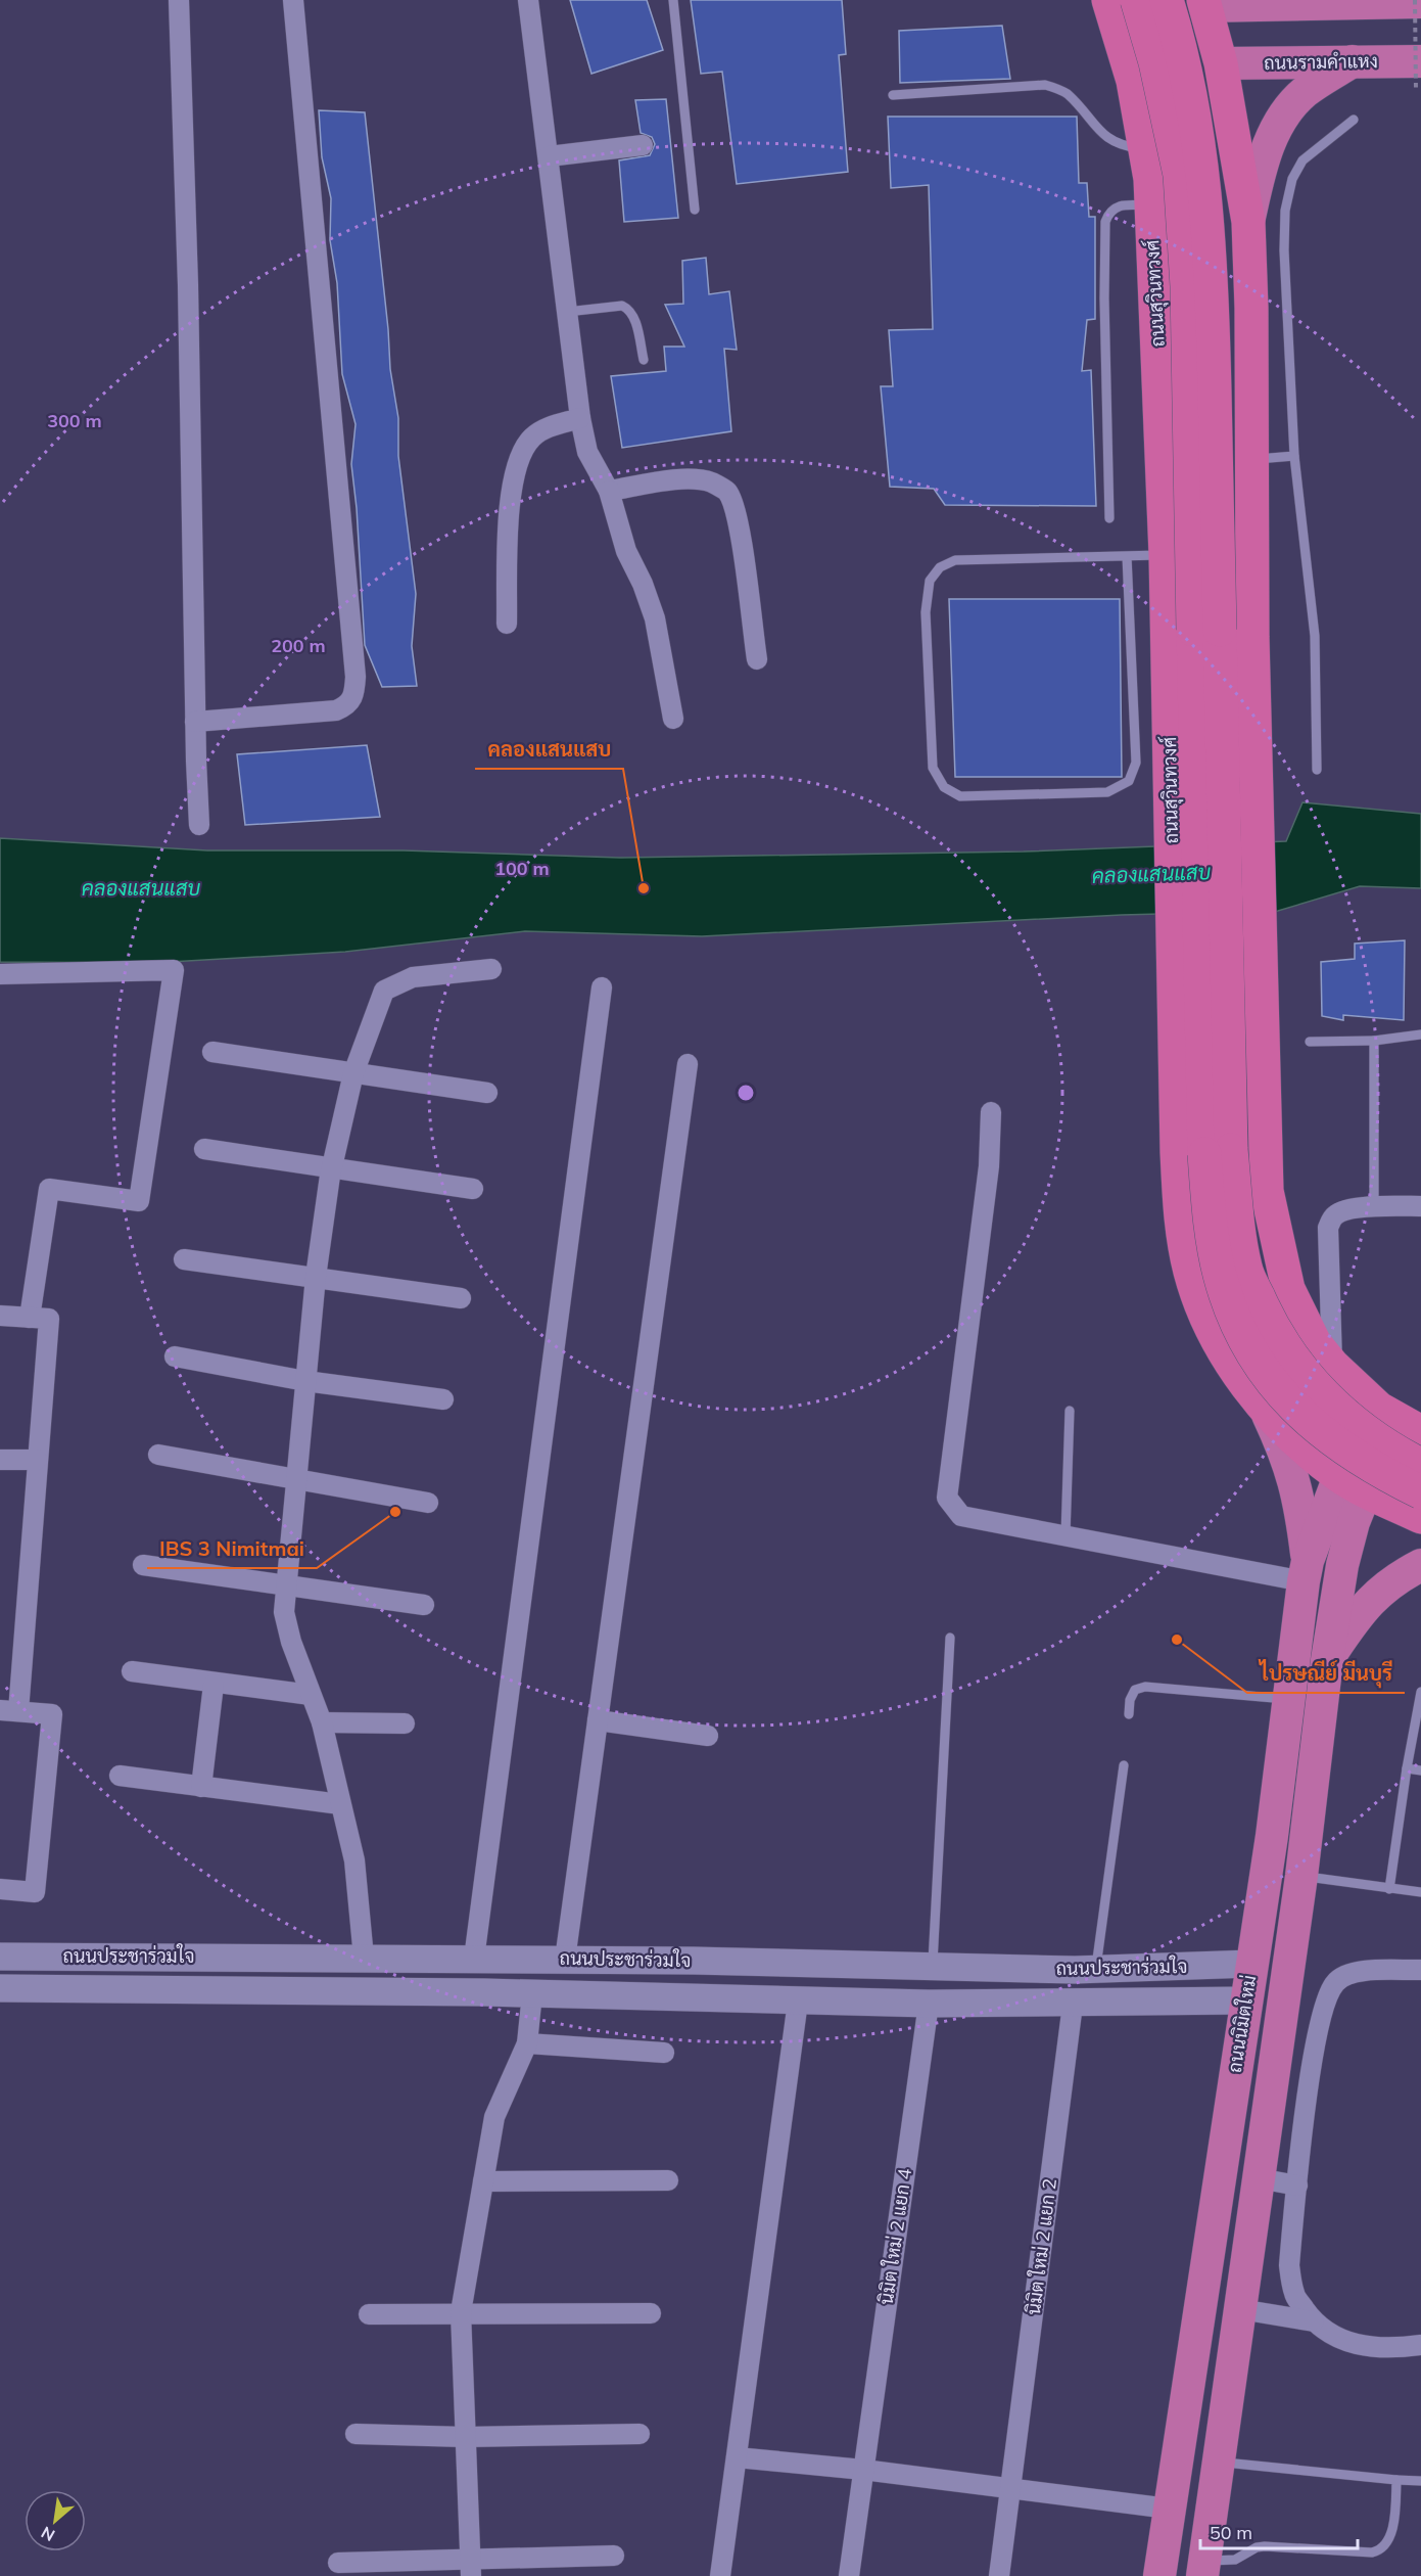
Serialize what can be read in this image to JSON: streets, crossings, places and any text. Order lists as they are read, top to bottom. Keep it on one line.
{"streets":{"highway":["ถนนสุวินทวงศ์"],"main road":["ถนนรามคำแหง","ถนนประชาร่วมใจ","ถนนนิมิตใหม่"],"street":["นิมิต ใหม่ 2 แยก 4","นิมิต ใหม่ 2 แยก 2"]},"crossings":[["ถนนสุวินทวงศ์","ถนนนิมิตใหม่"],["ถนนประชาร่วมใจ","ถนนนิมิตใหม่"],["ถนนประชาร่วมใจ","นิมิต ใหม่ 2 แยก 4"],["ถนนประชาร่วมใจ","นิมิต ใหม่ 2 แยก 2"]],"water":["คลองแสนแสบ"],"places":["คลองแสนแสบ","IBS 3 Nimitmai","ไปรษณีย์ มีนบุรี"],"scale_bar":"50 m","north":"bottom left","rings":["300 m","200 m","100 m"]}
